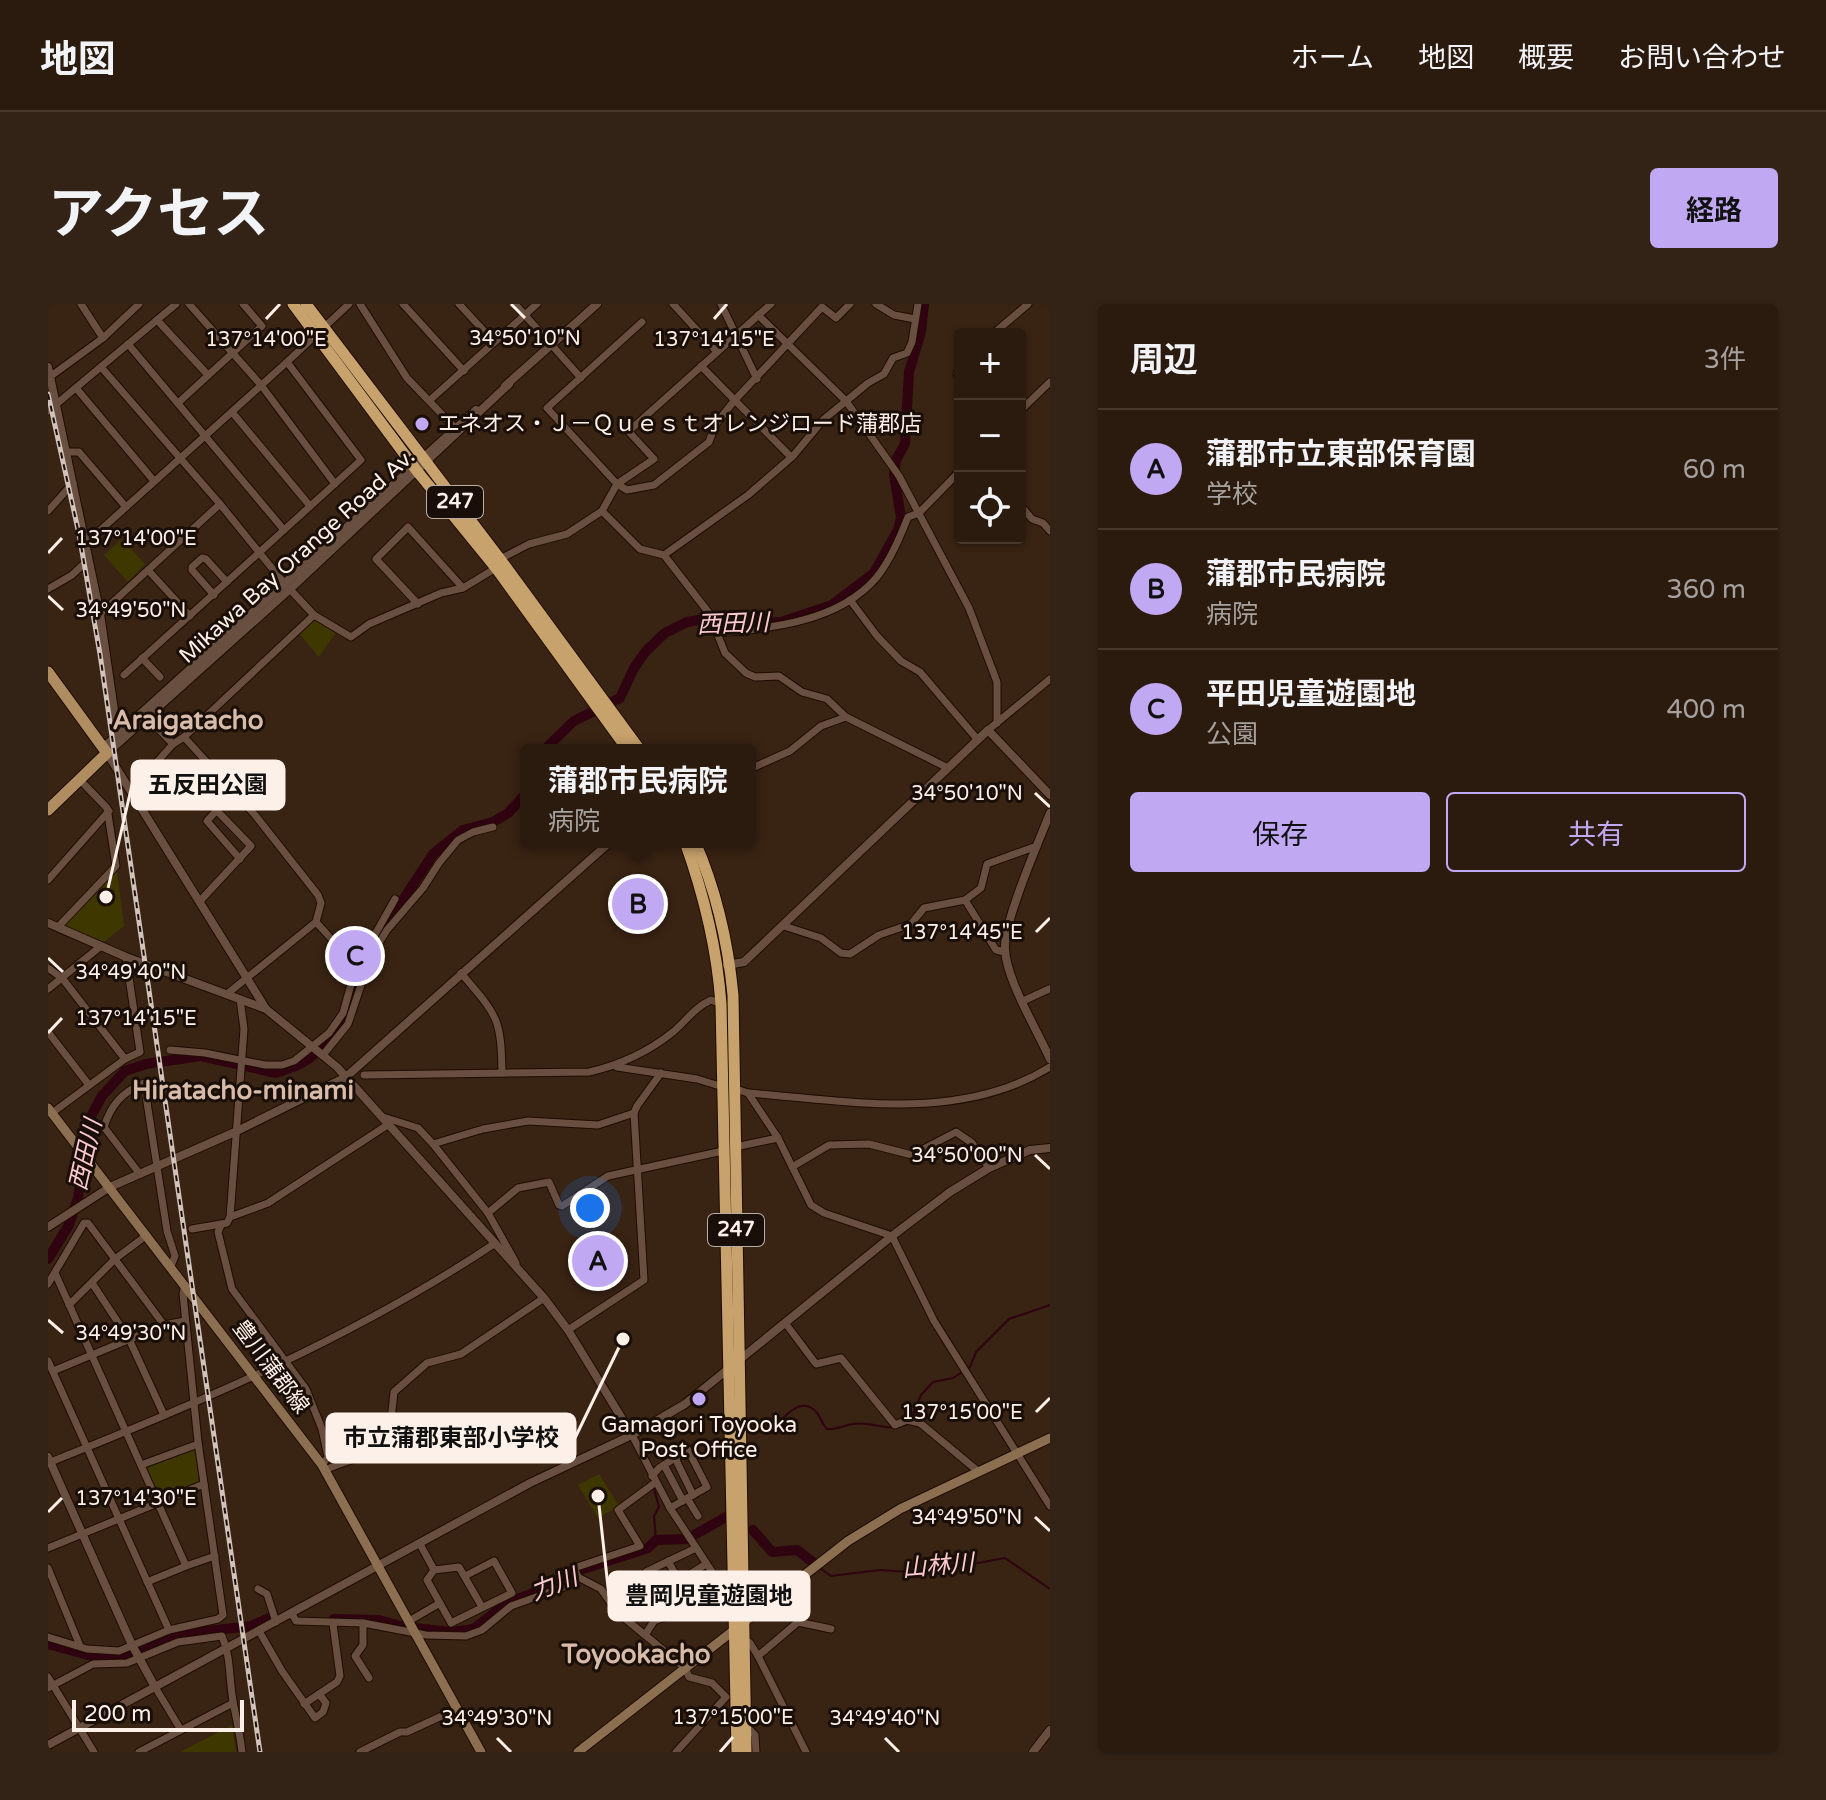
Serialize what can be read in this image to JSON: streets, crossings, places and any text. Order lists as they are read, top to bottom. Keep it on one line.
{"streets":{"highway":["247"],"main road":["豊川蒲郡線"],"street":["Mikawa Bay Orange Road Av."]},"crossings":[["247","Mikawa Bay Orange Road Av."]],"districts":["Araigatacho","Hiratacho-minami","Toyookacho"],"water":["西田川","山林川","力川"],"places":["エネオス・Ｊ－Ｑｕｅｓｔオレンジロード蒲郡店","五反田公園","市立蒲郡東部小学校","Gamagori Toyooka Post Office","豊岡児童遊園地"],"scale_bar":"200 m","page":{"header":"地図","nav":["ホーム","地図","概要","お問い合わせ"],"title":"アクセス","buttons":["経路",["保存","共有"]],"heading":["周辺","3件"],"map_buttons":["+","−"],"list":[{"mark":"A","name":"蒲郡市立東部保育園","note":"学校","value":"60 m"},{"mark":"B","name":"蒲郡市民病院","note":"病院","value":"360 m"},{"mark":"C","name":"平田児童遊園地","note":"公園","value":"400 m"}],"popup":["蒲郡市民病院","病院"],"pins":["B","C","A"],"scale":"200 m"},"coordinates":["34°50'10\"N","137°14'15\"E","137°14'00\"E","34°49'50\"N","137°14'45\"E","34°49'40\"N","34°50'00\"N","34°49'30\"N","137°15'00\"E","137°14'30\"E"]}
